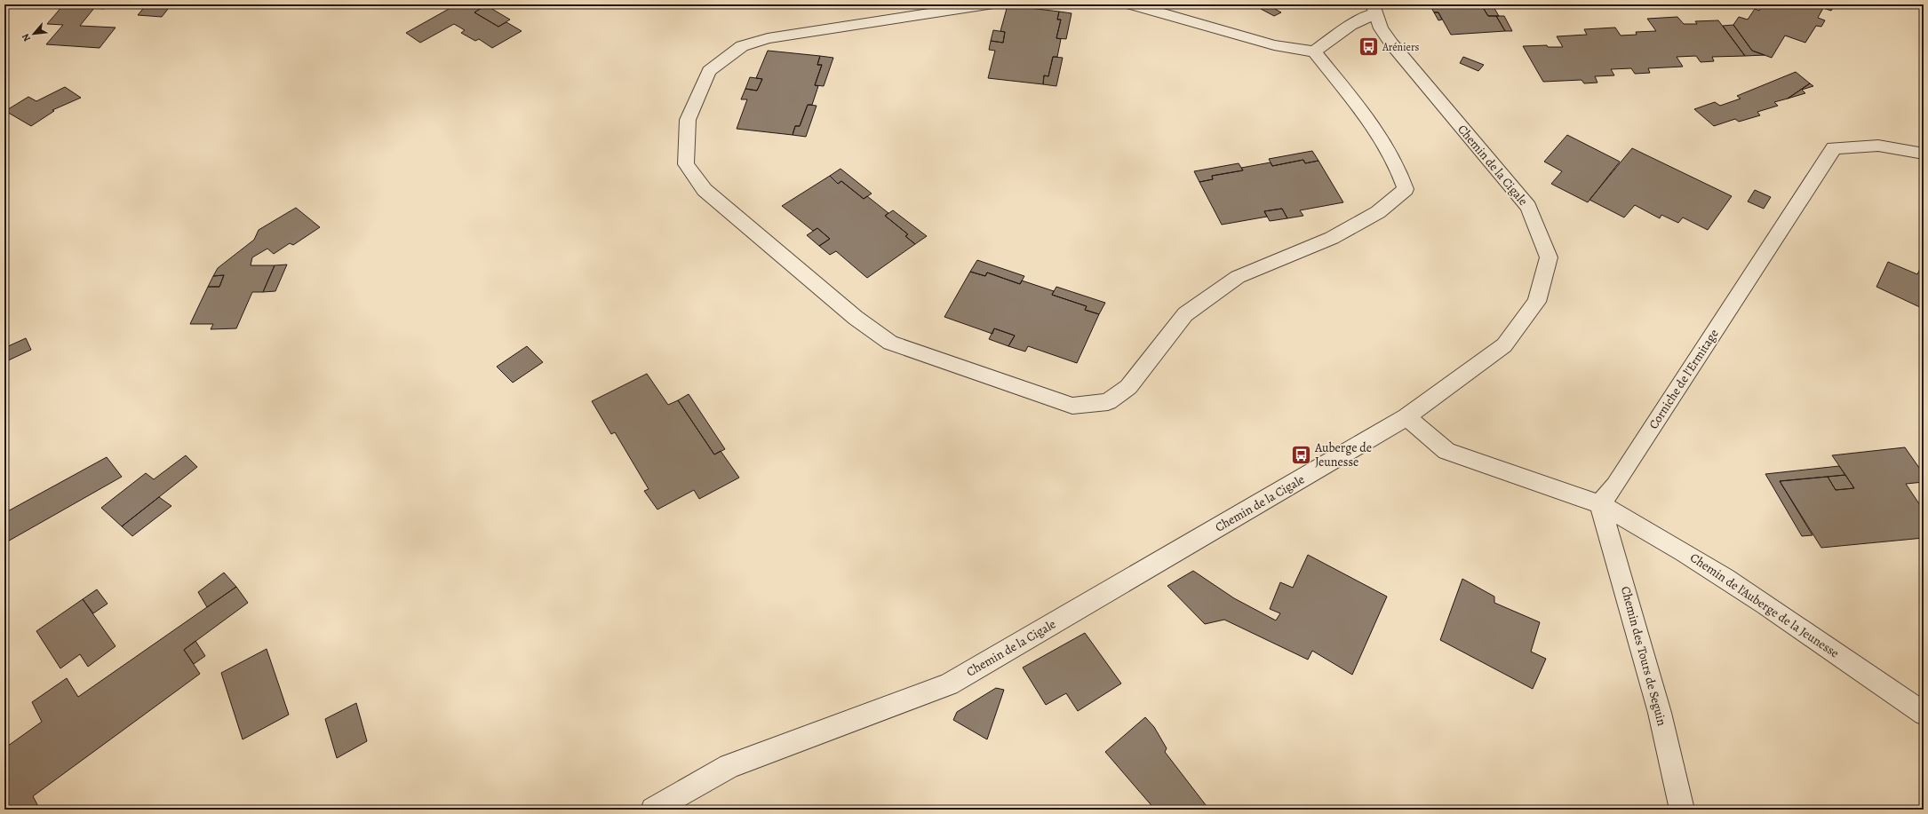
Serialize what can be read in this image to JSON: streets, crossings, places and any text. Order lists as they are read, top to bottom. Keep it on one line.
{"streets":{"street":["Chemin de la Cigale","Corniche de l'Ermitage","Chemin de l'Auberge de la Jeunesse","Chemin des Tours de Seguin"]},"crossings":[["Corniche de l'Ermitage","Chemin de l'Auberge de la Jeunesse"],["Corniche de l'Ermitage","Chemin des Tours de Seguin"],["Chemin de l'Auberge de la Jeunesse","Chemin des Tours de Seguin"]],"places":{"bus stop":["Aréniers","Auberge de Jeunesse"]},"north":"bottom left"}
